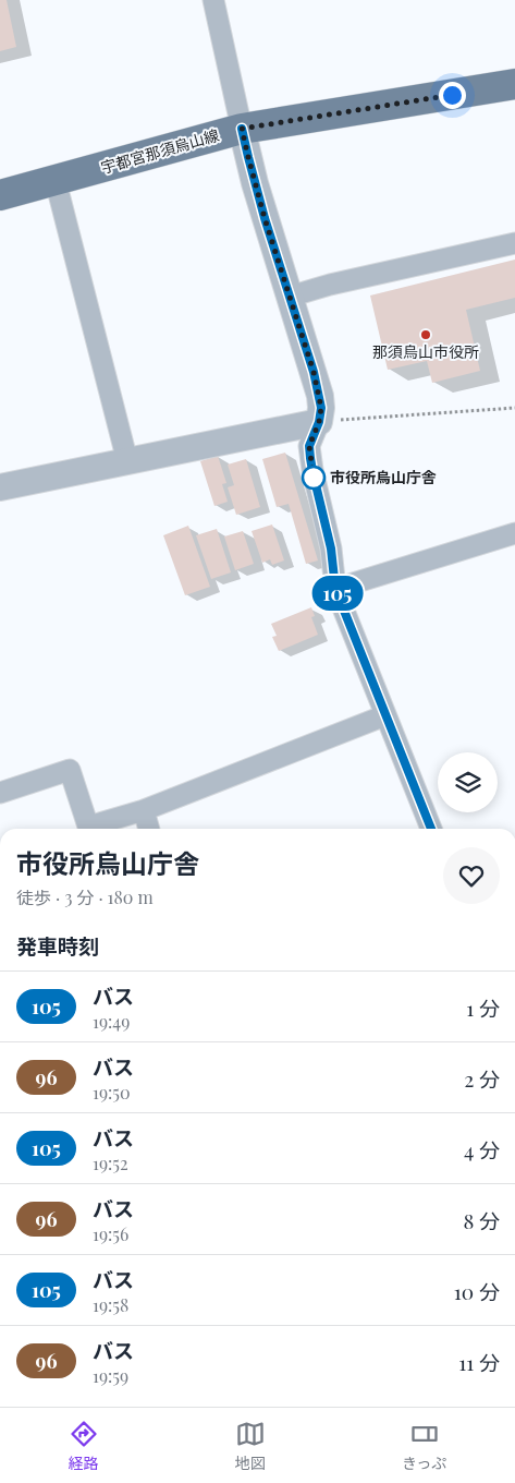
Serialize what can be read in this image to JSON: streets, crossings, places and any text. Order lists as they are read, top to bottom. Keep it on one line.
{"streets":{"main road":["宇都宮那須烏山線"]},"places":["那須烏山市役所","市役所烏山庁舎"],"lines":["bus line 105"],"page":{"on_map":"105","heading":[["市役所烏山庁舎","徒歩 · 3 分 · 180 m"],"発車時刻"],"list":[{"mark":"105","name":"バス","note":"19:49","value":"1 分"},{"mark":"96","name":"バス","note":"19:50","value":"2 分"},{"mark":"105","name":"バス","note":"19:52","value":"4 分"},{"mark":"96","name":"バス","note":"19:56","value":"8 分"},{"mark":"105","name":"バス","note":"19:58","value":"10 分"},{"mark":"96","name":"バス","note":"19:59","value":"11 分"}],"tabs":["経路","地図","きっぷ"]}}
